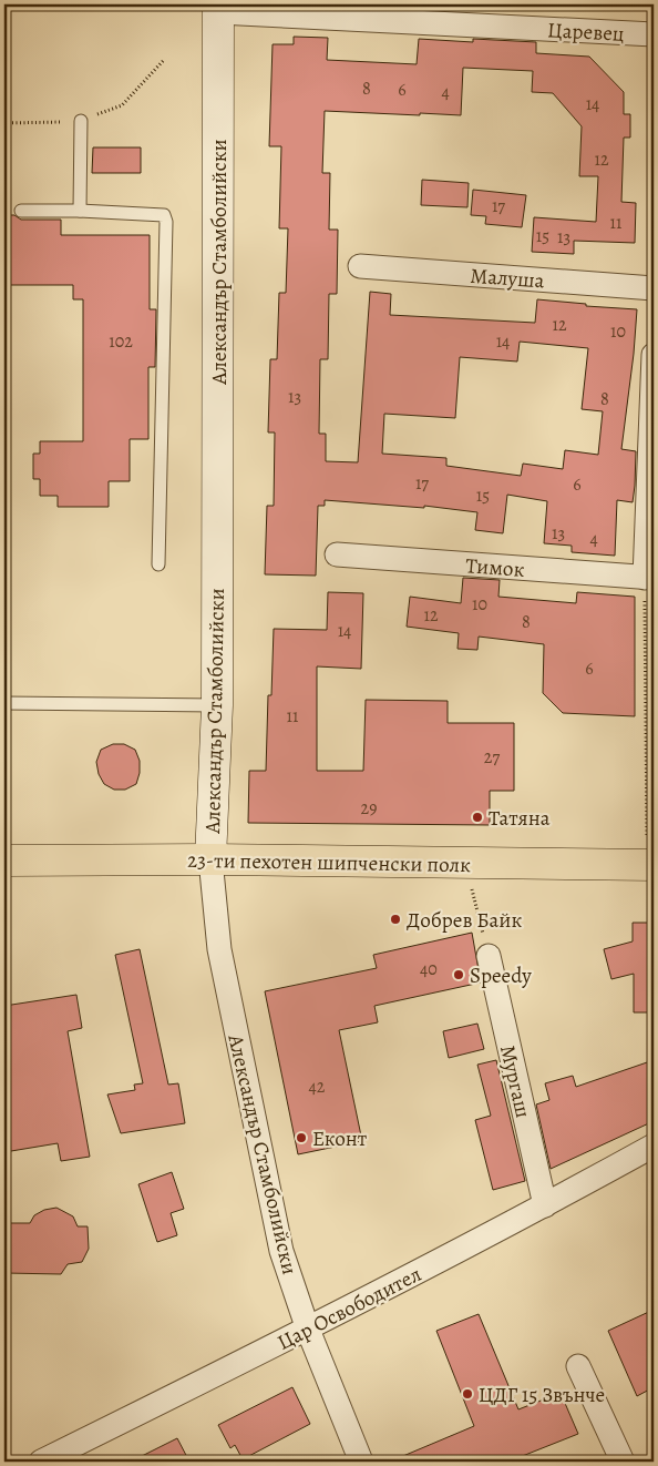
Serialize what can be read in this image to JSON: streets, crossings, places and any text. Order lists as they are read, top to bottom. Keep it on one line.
{"streets":{"main road":["Александър Стамболийски","23-ти пехотен шипченски полк"],"street":["Царевец","Малуша","Тимок","Мургаш","Цар Освободител"]},"crossings":[["Царевец","Александър Стамболийски"],["Александър Стамболийски","23-ти пехотен шипченски полк"],["Александър Стамболийски","Цар Освободител"],["Мургаш","Цар Освободител"]],"places":["Татяна","Добрев Байк","Speedy","Еконт","ЦДГ 15 Звънче"],"house_numbers":["8","6","4","14","12","17","11","15","13","12","10","102","14","13","8","17","6","15","13","4","10","12","8","14","6","11","27","29","40","42"]}
